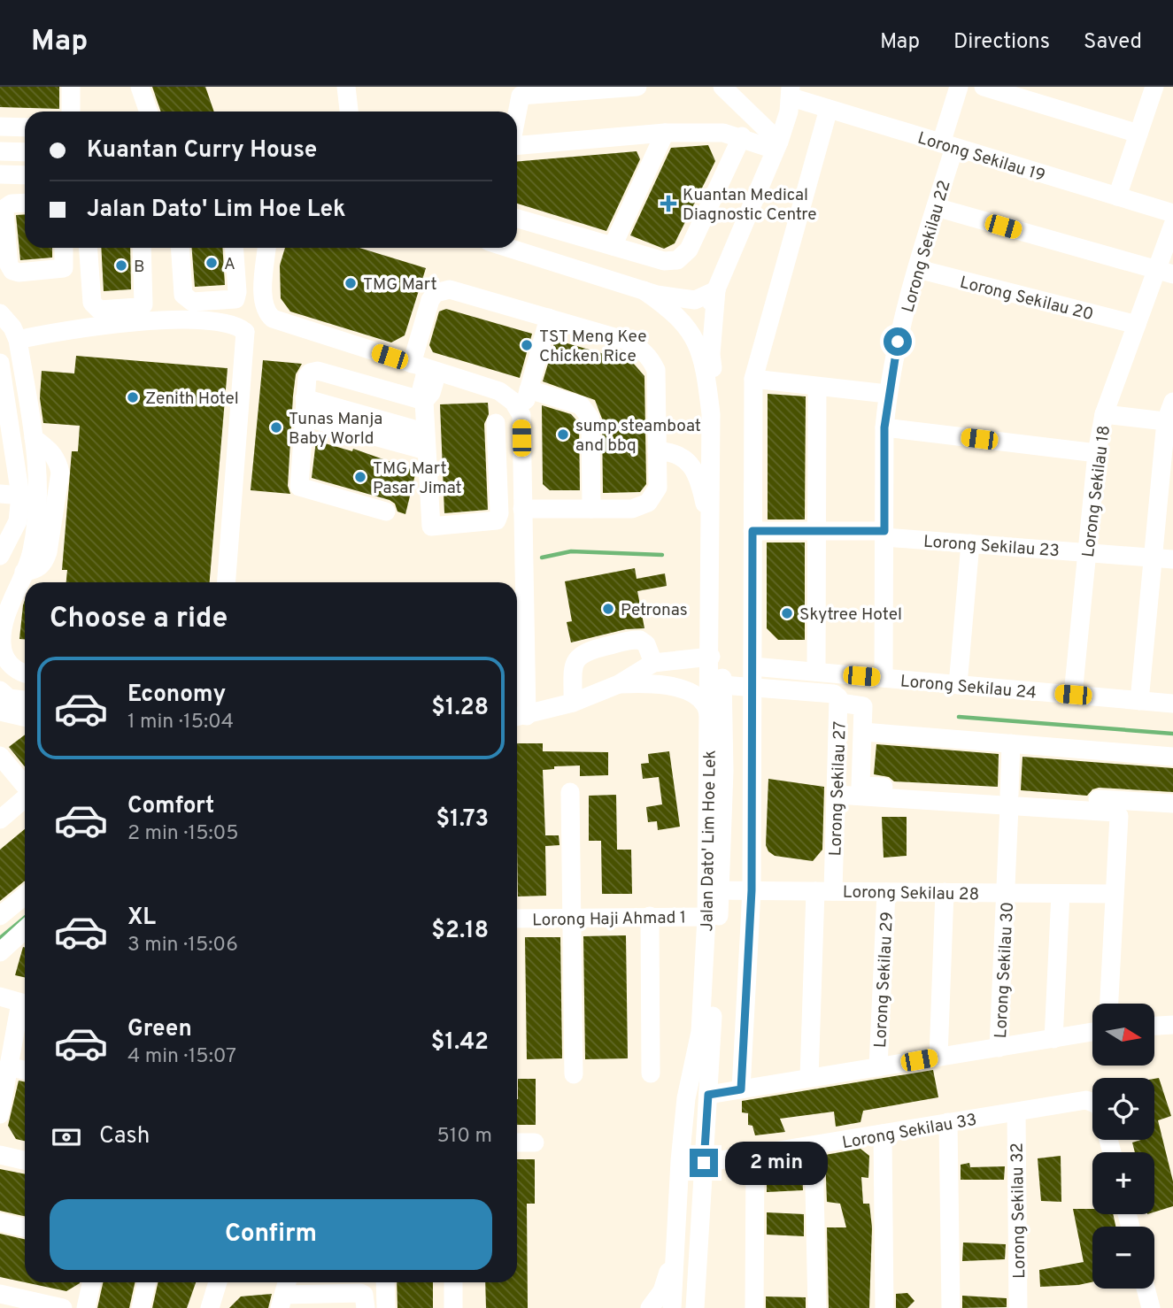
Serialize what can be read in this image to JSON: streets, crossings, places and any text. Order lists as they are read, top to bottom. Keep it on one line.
{"streets":{"street":["Lorong Sekilau 19","Lorong Sekilau 22","Lorong Sekilau 20","Lorong Sekilau 18","Lorong Sekilau 23","Lorong Sekilau 24","Lorong Sekilau 27","Jalan Dato' Lim Hoe Lek","Lorong Sekilau 28","Lorong Haji Ahmad 1","Lorong Sekilau 30","Lorong Sekilau 29","Lorong Sekilau 33","Lorong Sekilau 32"]},"crossings":[["Lorong Sekilau 19","Lorong Sekilau 22"],["Lorong Sekilau 22","Lorong Sekilau 20"],["Lorong Sekilau 22","Lorong Sekilau 23"],["Lorong Sekilau 22","Lorong Sekilau 24"],["Lorong Sekilau 20","Lorong Sekilau 18"],["Lorong Sekilau 18","Lorong Sekilau 23"],["Lorong Sekilau 18","Lorong Sekilau 24"],["Lorong Sekilau 27","Jalan Dato' Lim Hoe Lek"],["Lorong Sekilau 27","Lorong Sekilau 28"],["Jalan Dato' Lim Hoe Lek","Lorong Sekilau 28"],["Jalan Dato' Lim Hoe Lek","Lorong Haji Ahmad 1"],["Jalan Dato' Lim Hoe Lek","Lorong Sekilau 33"],["Lorong Sekilau 28","Lorong Sekilau 30"],["Lorong Sekilau 28","Lorong Sekilau 29"],["Lorong Sekilau 33","Lorong Sekilau 32"]],"places":{"health":["Kuantan Medical Diagnostic Centre"],"other":["A","B","TMG Mart","TST Meng Kee Chicken Rice","Zenith Hotel","Tunas Manja Baby World","sump steamboat and bbq","TMG Mart Pasar Jimat","Petronas","Skytree Hotel"]},"north":"right","page":{"header":"Map","nav":["Map","Directions","Saved"],"banner":["Kuantan Curry House","Jalan Dato' Lim Hoe Lek"],"heading":"Choose a ride","list":[{"name":"Economy","note":"1 min · 15:04","value":"$1.28"},{"name":"Comfort","note":"2 min · 15:05","value":"$1.73"},{"name":"XL","note":"3 min · 15:06","value":"$2.18"},{"name":"Green","note":"4 min · 15:07","value":"$1.42"}],"map_buttons":["+","−"],"pay":["Cash","510 m"],"bubble":"2 min","buttons":"Confirm"}}
